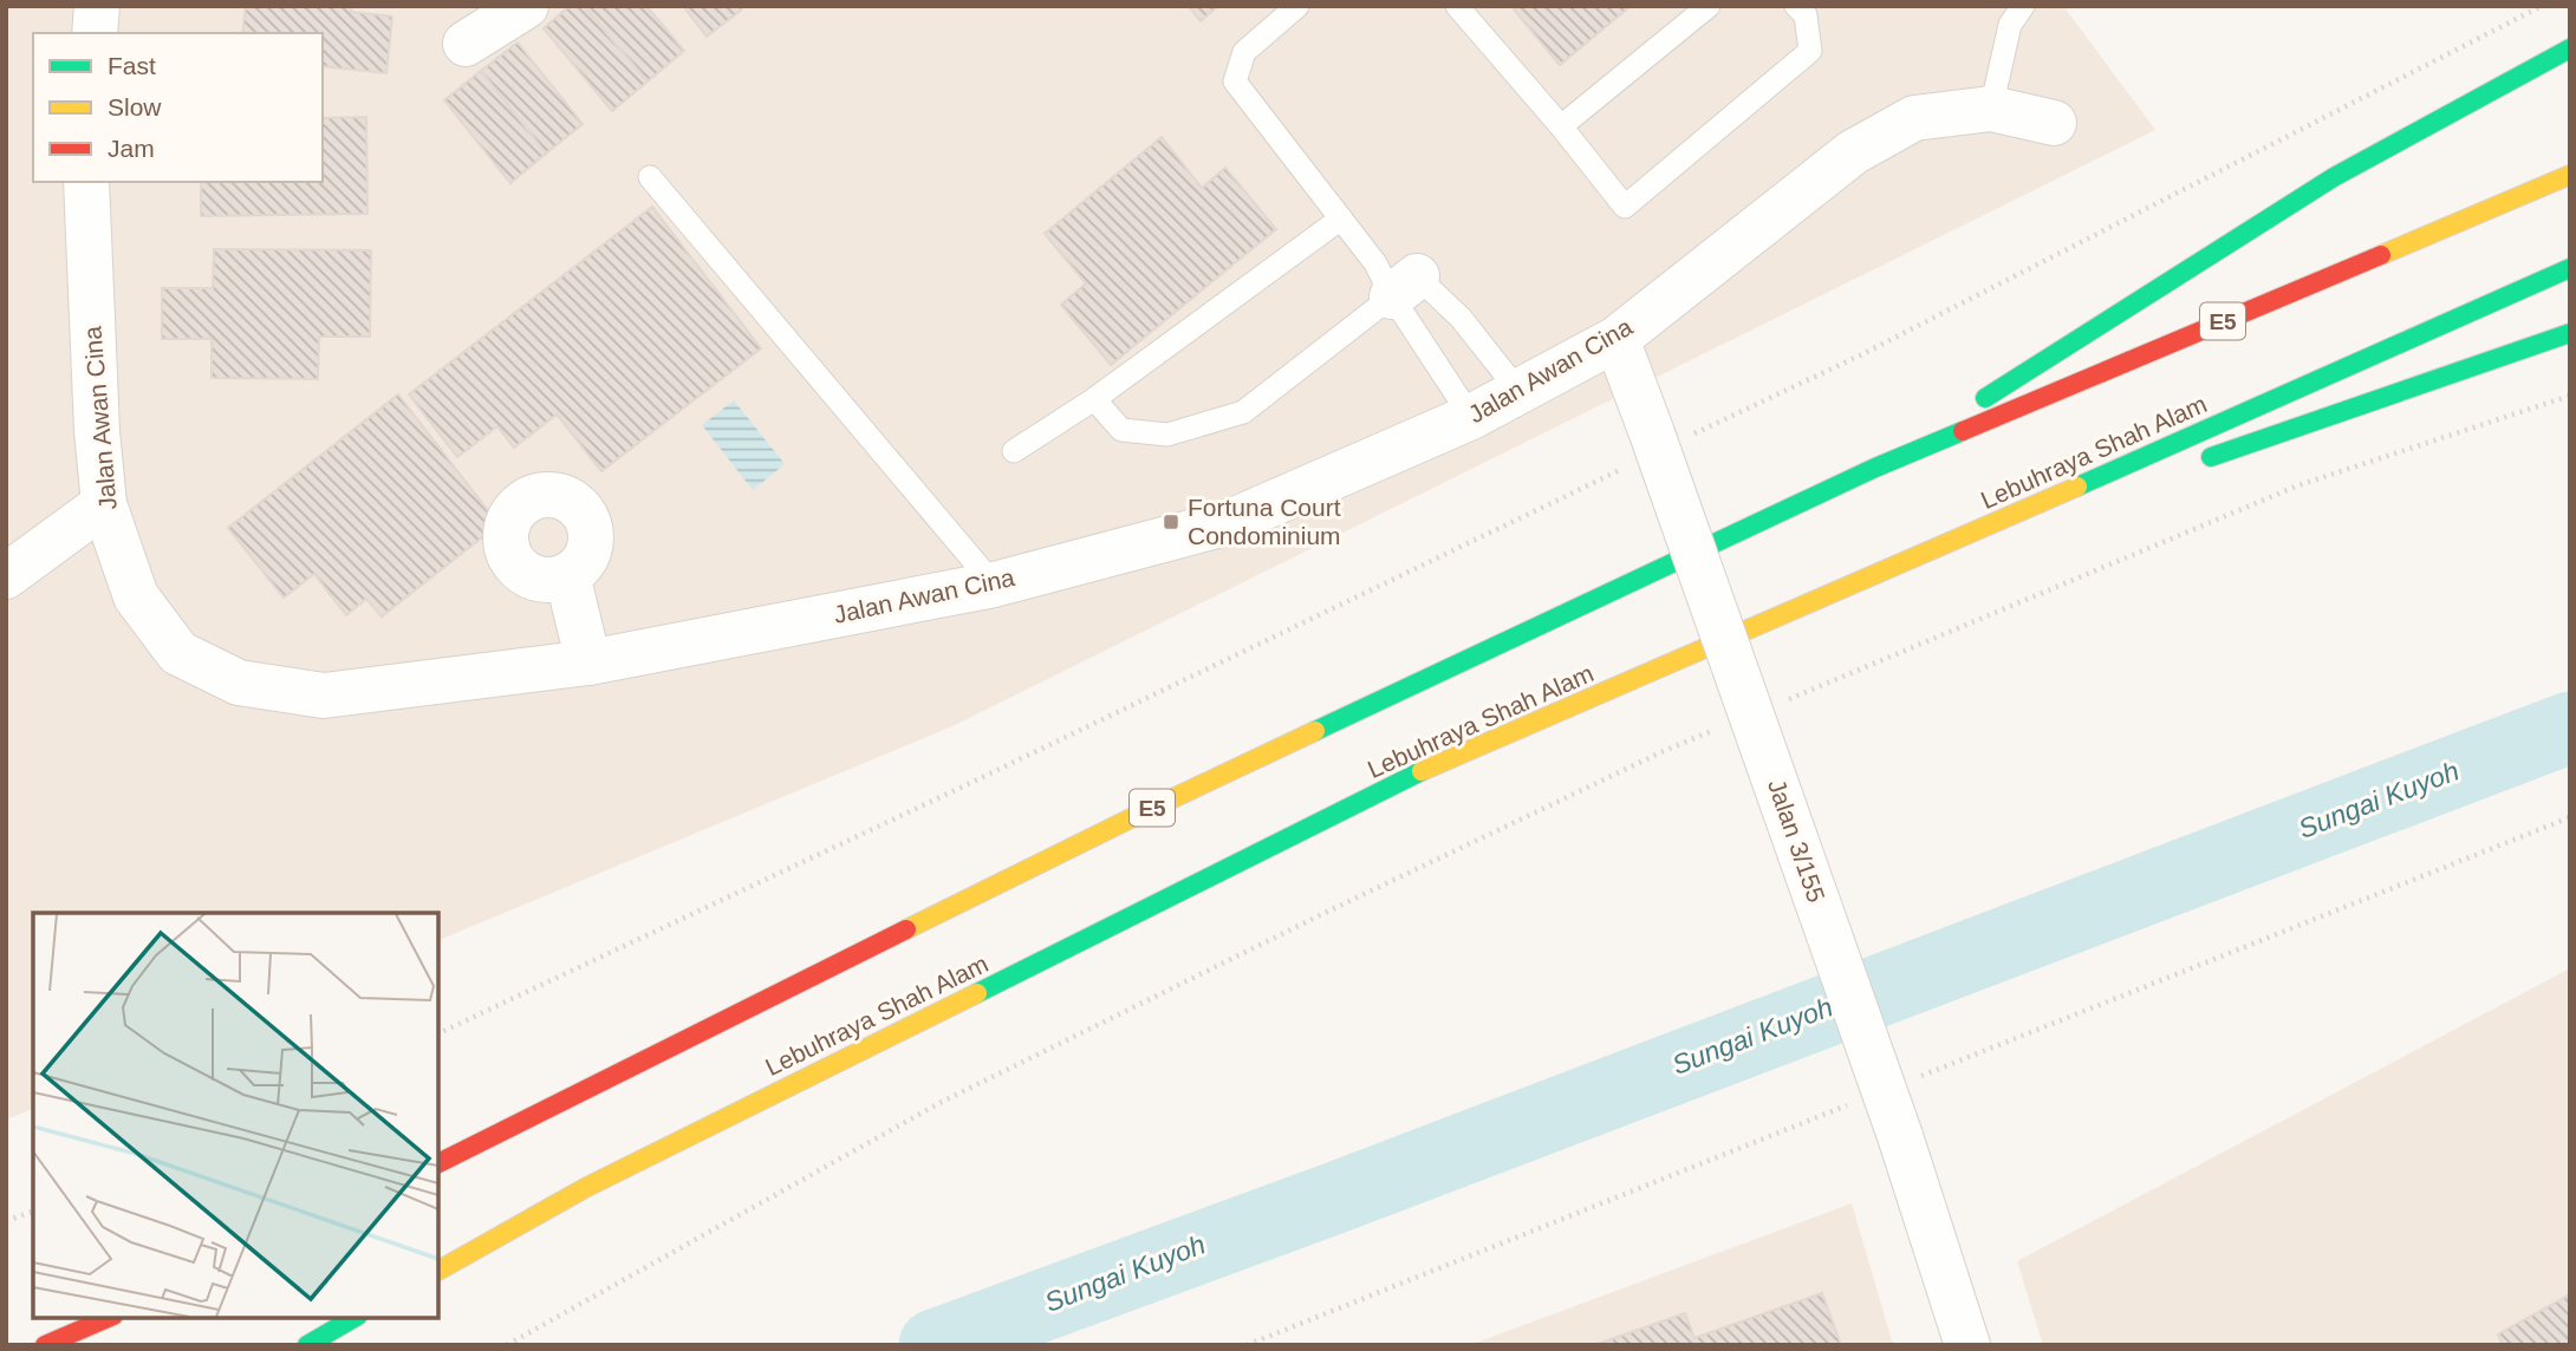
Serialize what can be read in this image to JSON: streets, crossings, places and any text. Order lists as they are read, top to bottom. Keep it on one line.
{"streets":{"highway":["E5","Lebuhraya Shah Alam"],"street":["Jalan Awan Cina","Jalan 3/155"]},"crossings":[["Jalan Awan Cina","Jalan 3/155"]],"water":["Sungai Kuyoh"],"places":{"transit":["Fortuna Court Condominium"]},"legend":["Fast","Slow","Jam"]}
